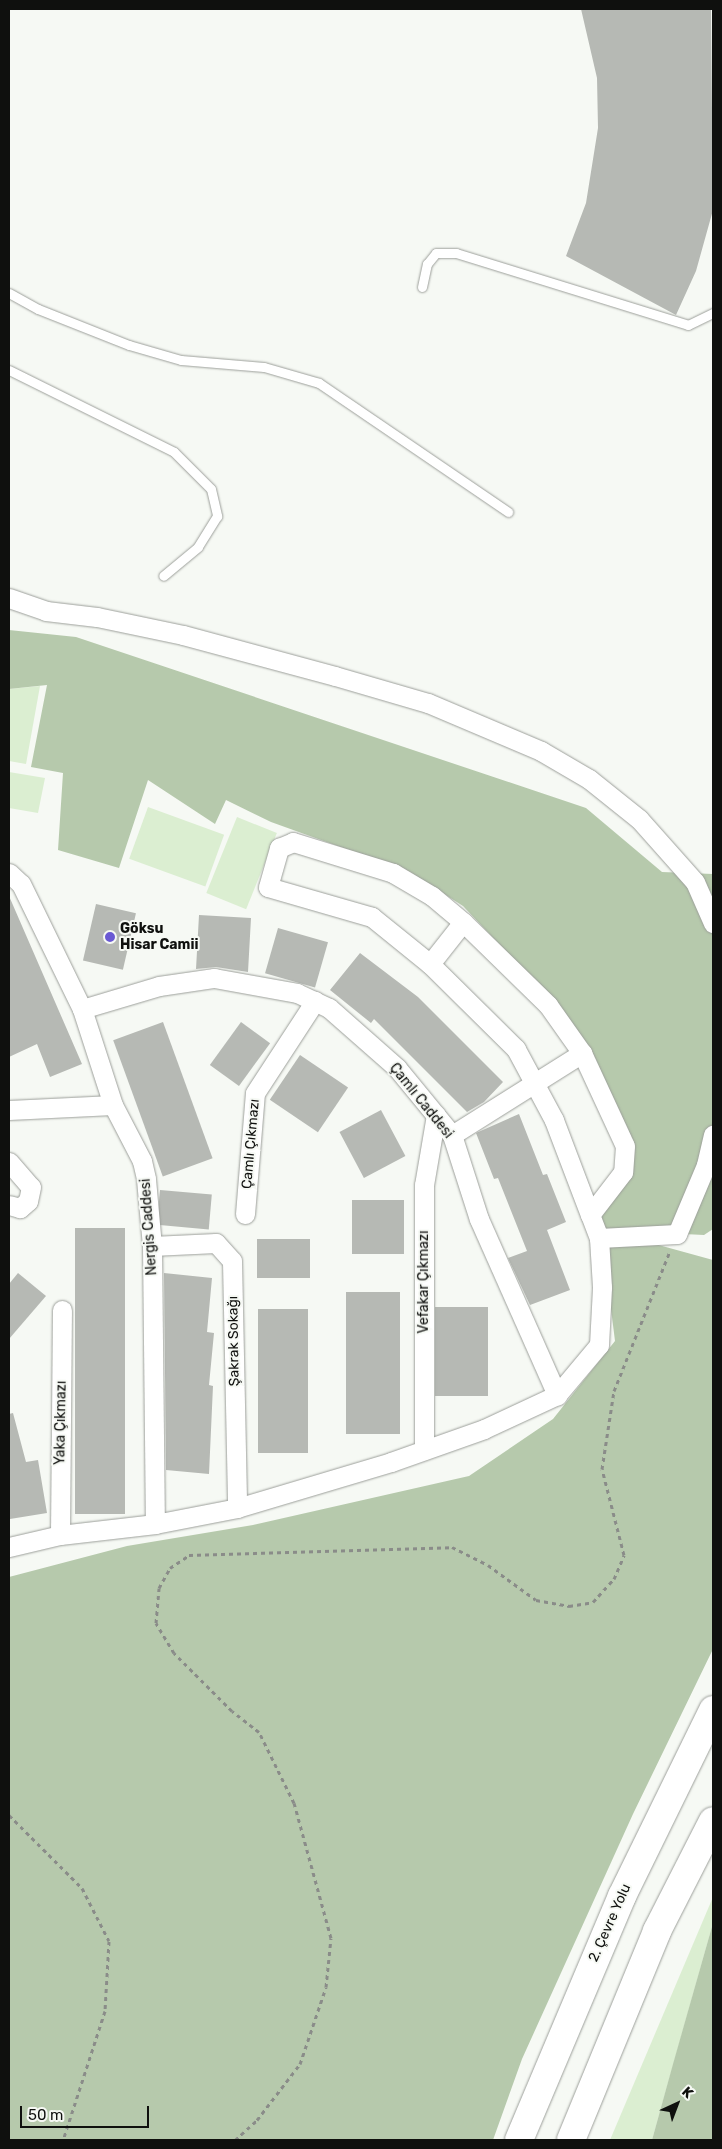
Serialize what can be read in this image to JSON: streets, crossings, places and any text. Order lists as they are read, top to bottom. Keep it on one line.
{"streets":{"highway":["2. Çevre Yolu"],"street":["Çamlı Caddesi","Çamlı Çıkmazı","Nergis Caddesi","Vefakar Çıkmazı","Şakrak Sokağı","Yaka Çıkmazı"]},"crossings":[["Çamlı Caddesi","Çamlı Çıkmazı"],["Çamlı Caddesi","Nergis Caddesi"],["Çamlı Caddesi","Vefakar Çıkmazı"],["Nergis Caddesi","Şakrak Sokağı"]],"places":["Göksu Hisar Camii"],"scale_bar":"50 m","north":"top right"}
